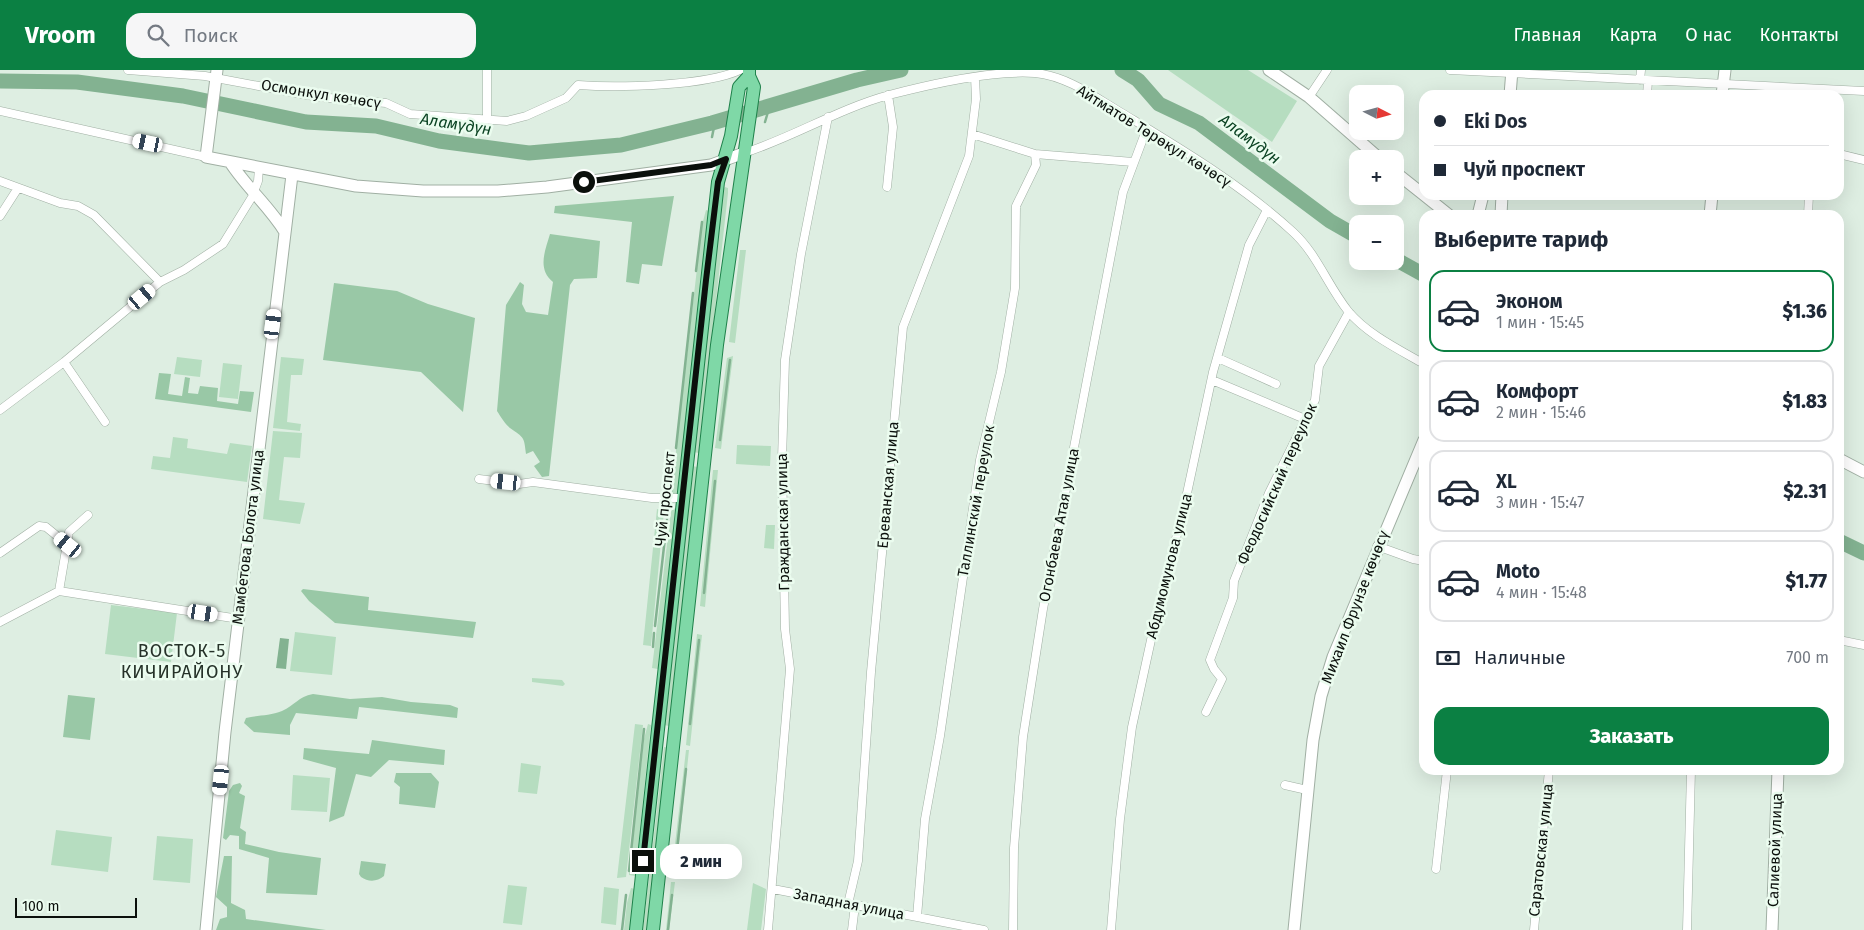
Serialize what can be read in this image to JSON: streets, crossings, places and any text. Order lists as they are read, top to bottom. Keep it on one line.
{"streets":{"main road":["Чуй проспект"],"street":["Осмонкул көчөсү","Айтматов Төрөкул көчөсү","Феодосийский переулок","Ереванская улица","Таллинский переулок","Гражданская улица","Огонбаева Атая улица","Мамбетова Болота улица","Абдумомунова улица","Михаил Фрунзе көчөсү","Саратовская улица","Салиевой улица","Западная улица"]},"crossings":[["Осмонкул көчөсү","Чуй проспект"],["Айтматов Төрөкул көчөсү","Феодосийский переулок"],["Айтматов Төрөкул көчөсү","Ереванская улица"],["Айтматов Төрөкул көчөсү","Чуй проспект"],["Айтматов Төрөкул көчөсү","Гражданская улица"],["Айтматов Төрөкул көчөсү","Огонбаева Атая улица"],["Айтматов Төрөкул көчөсү","Мамбетова Болота улица"],["Айтматов Төрөкул көчөсү","Абдумомунова улица"],["Ереванская улица","Западная улица"],["Таллинский переулок","Западная улица"],["Гражданская улица","Западная улица"]],"districts":["ВОСТОК-5 КИЧИРАЙОНУ"],"water":["Аламүдүн"],"scale_bar":"100 m","north":"right","page":{"header":"Vroom","search":"Поиск","nav":["Главная","Карта","О нас","Контакты"],"map_buttons":["+","−"],"banner":["Eki Dos","Чуй проспект"],"heading":"Выберите тариф","list":[{"name":"Эконом","note":"1 мин · 15:45","value":"$1.36"},{"name":"Комфорт","note":"2 мин · 15:46","value":"$1.83"},{"name":"XL","note":"3 мин · 15:47","value":"$2.31"},{"name":"Moto","note":"4 мин · 15:48","value":"$1.77"}],"pay":["Наличные","700 m"],"buttons":"Заказать","bubble":"2 мин","scale":"100 m"}}
